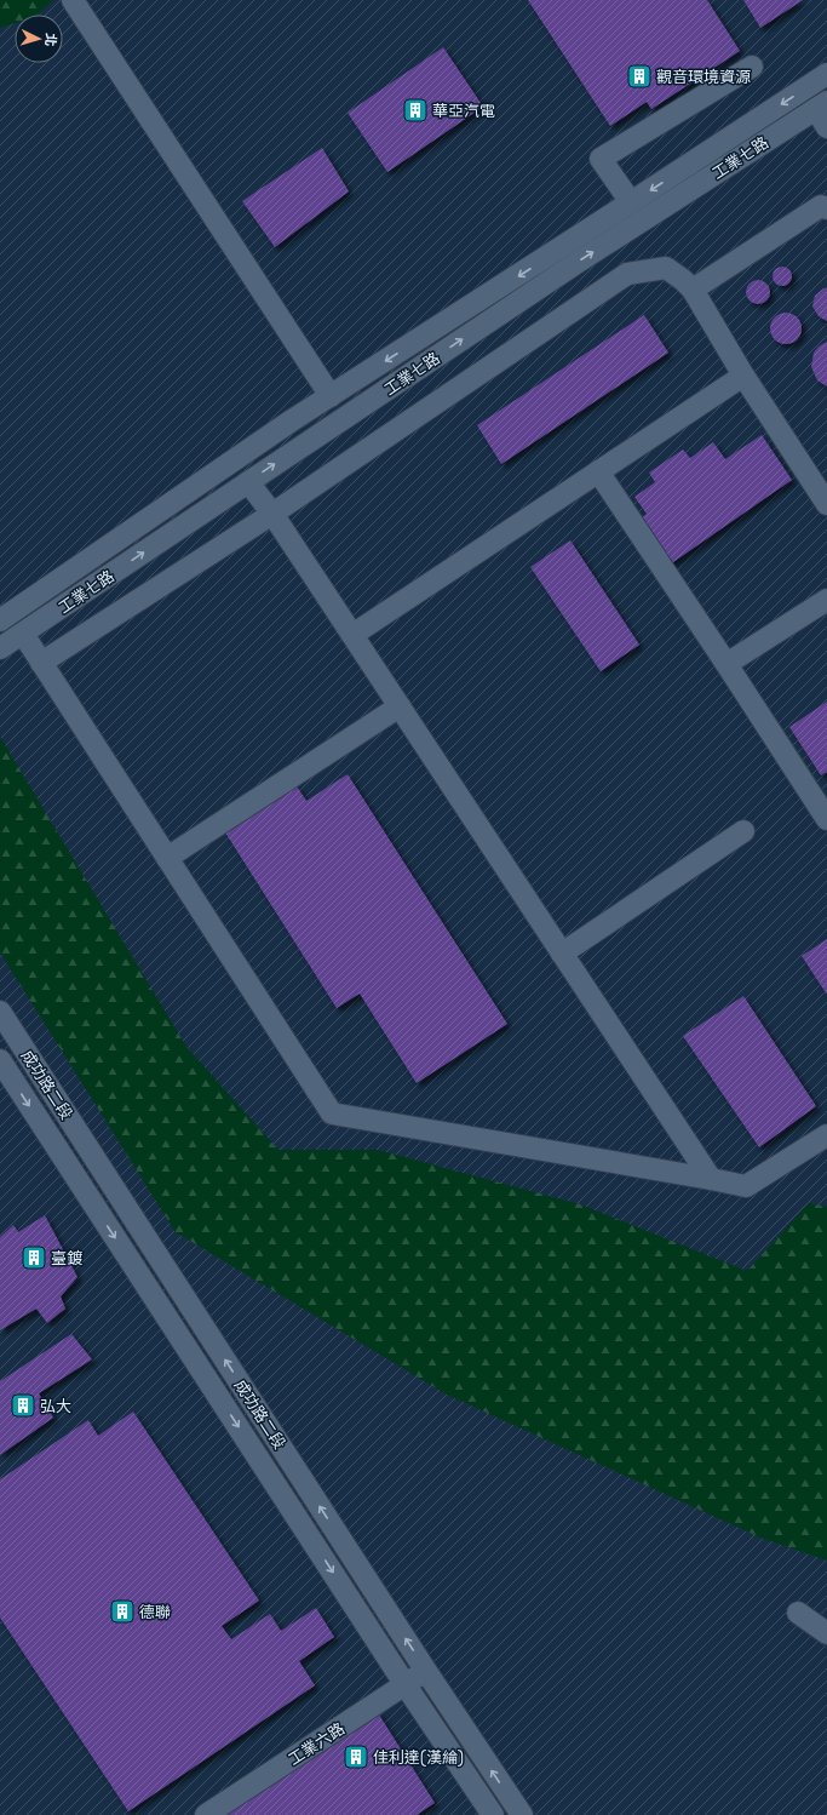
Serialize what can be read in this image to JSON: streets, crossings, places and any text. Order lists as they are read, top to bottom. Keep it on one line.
{"streets":{"street":["工業七路","成功路二段","工業六路"]},"crossings":[["成功路二段","工業六路"]],"places":{"building":["觀音環境資源","華亞汽電","臺鍍","弘大","德聯","佳利達(漢綸)"]},"north":"right"}
